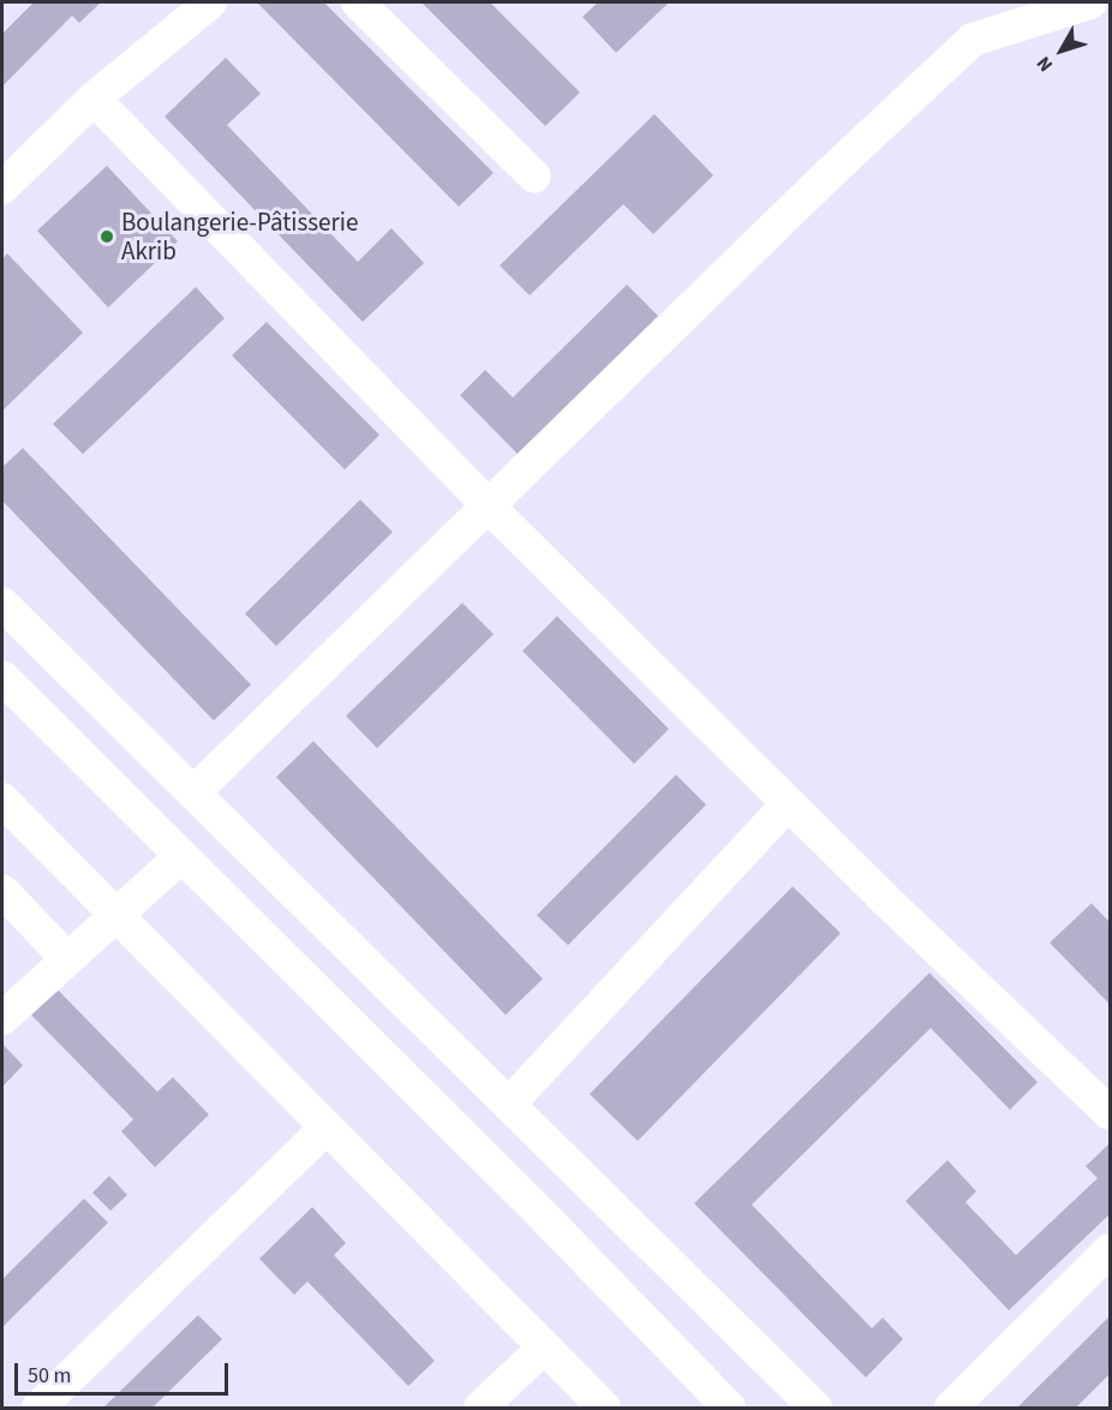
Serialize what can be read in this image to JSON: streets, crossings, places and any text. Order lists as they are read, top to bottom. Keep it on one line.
{"places":["Boulangerie-Pâtisserie Akrib"],"scale_bar":"50 m","north":"bottom left"}
